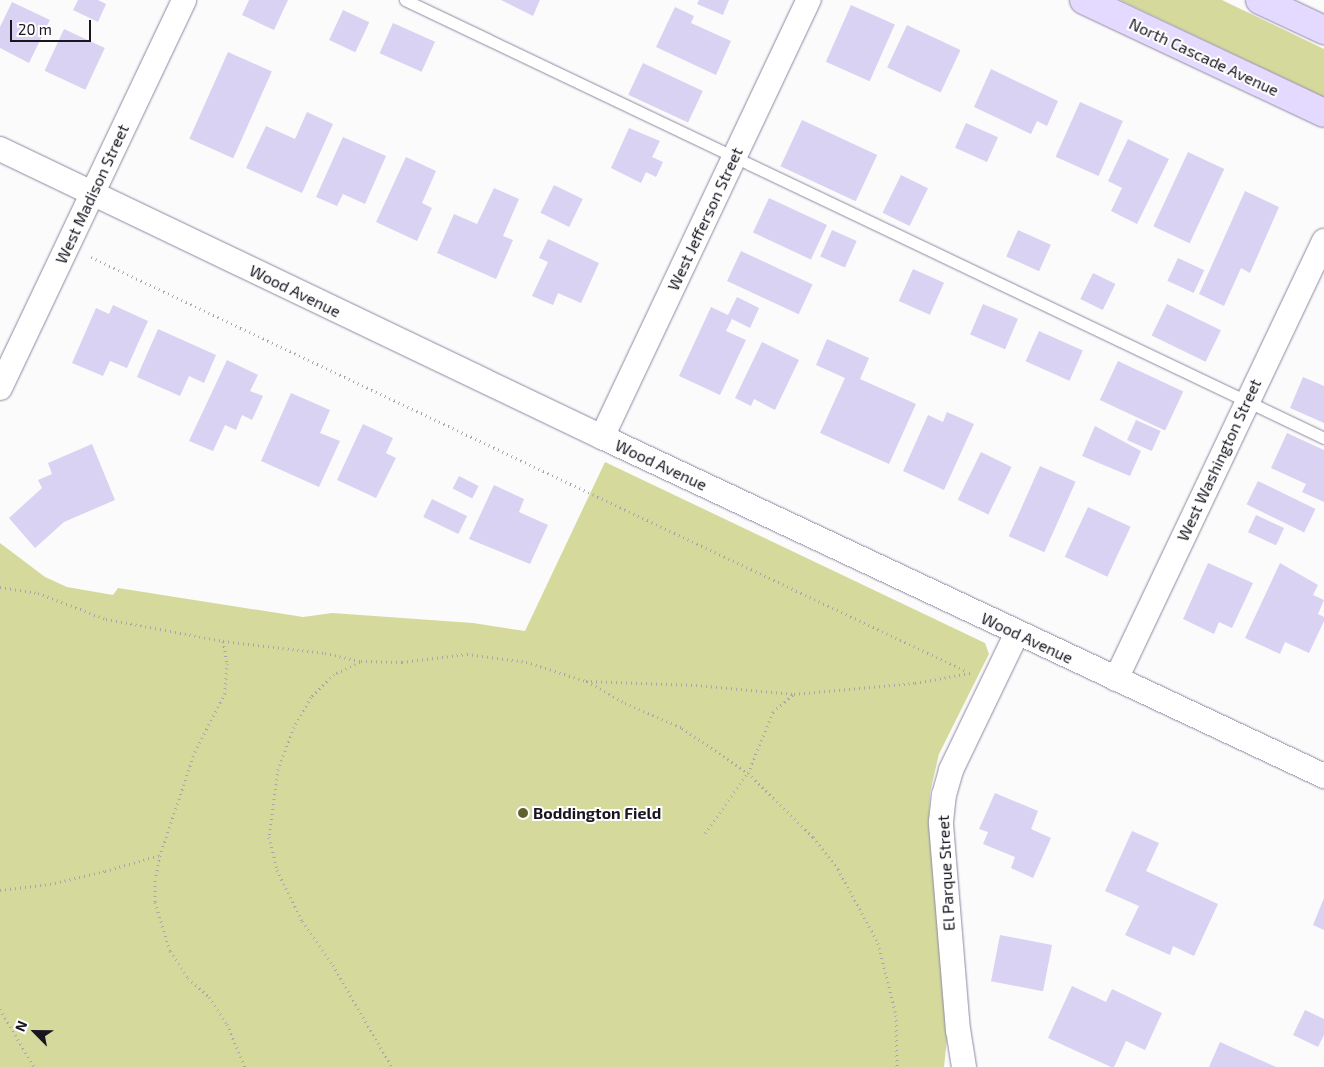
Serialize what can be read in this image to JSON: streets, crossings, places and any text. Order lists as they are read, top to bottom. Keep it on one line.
{"streets":{"main road":["North Cascade Avenue"],"street":["West Madison Street","West Jefferson Street","Wood Avenue","West Washington Street","El Parque Street"]},"crossings":[["West Madison Street","Wood Avenue"],["West Jefferson Street","Wood Avenue"],["Wood Avenue","West Washington Street"],["Wood Avenue","El Parque Street"]],"places":["Boddington Field"],"scale_bar":"20 m","north":"top left"}
